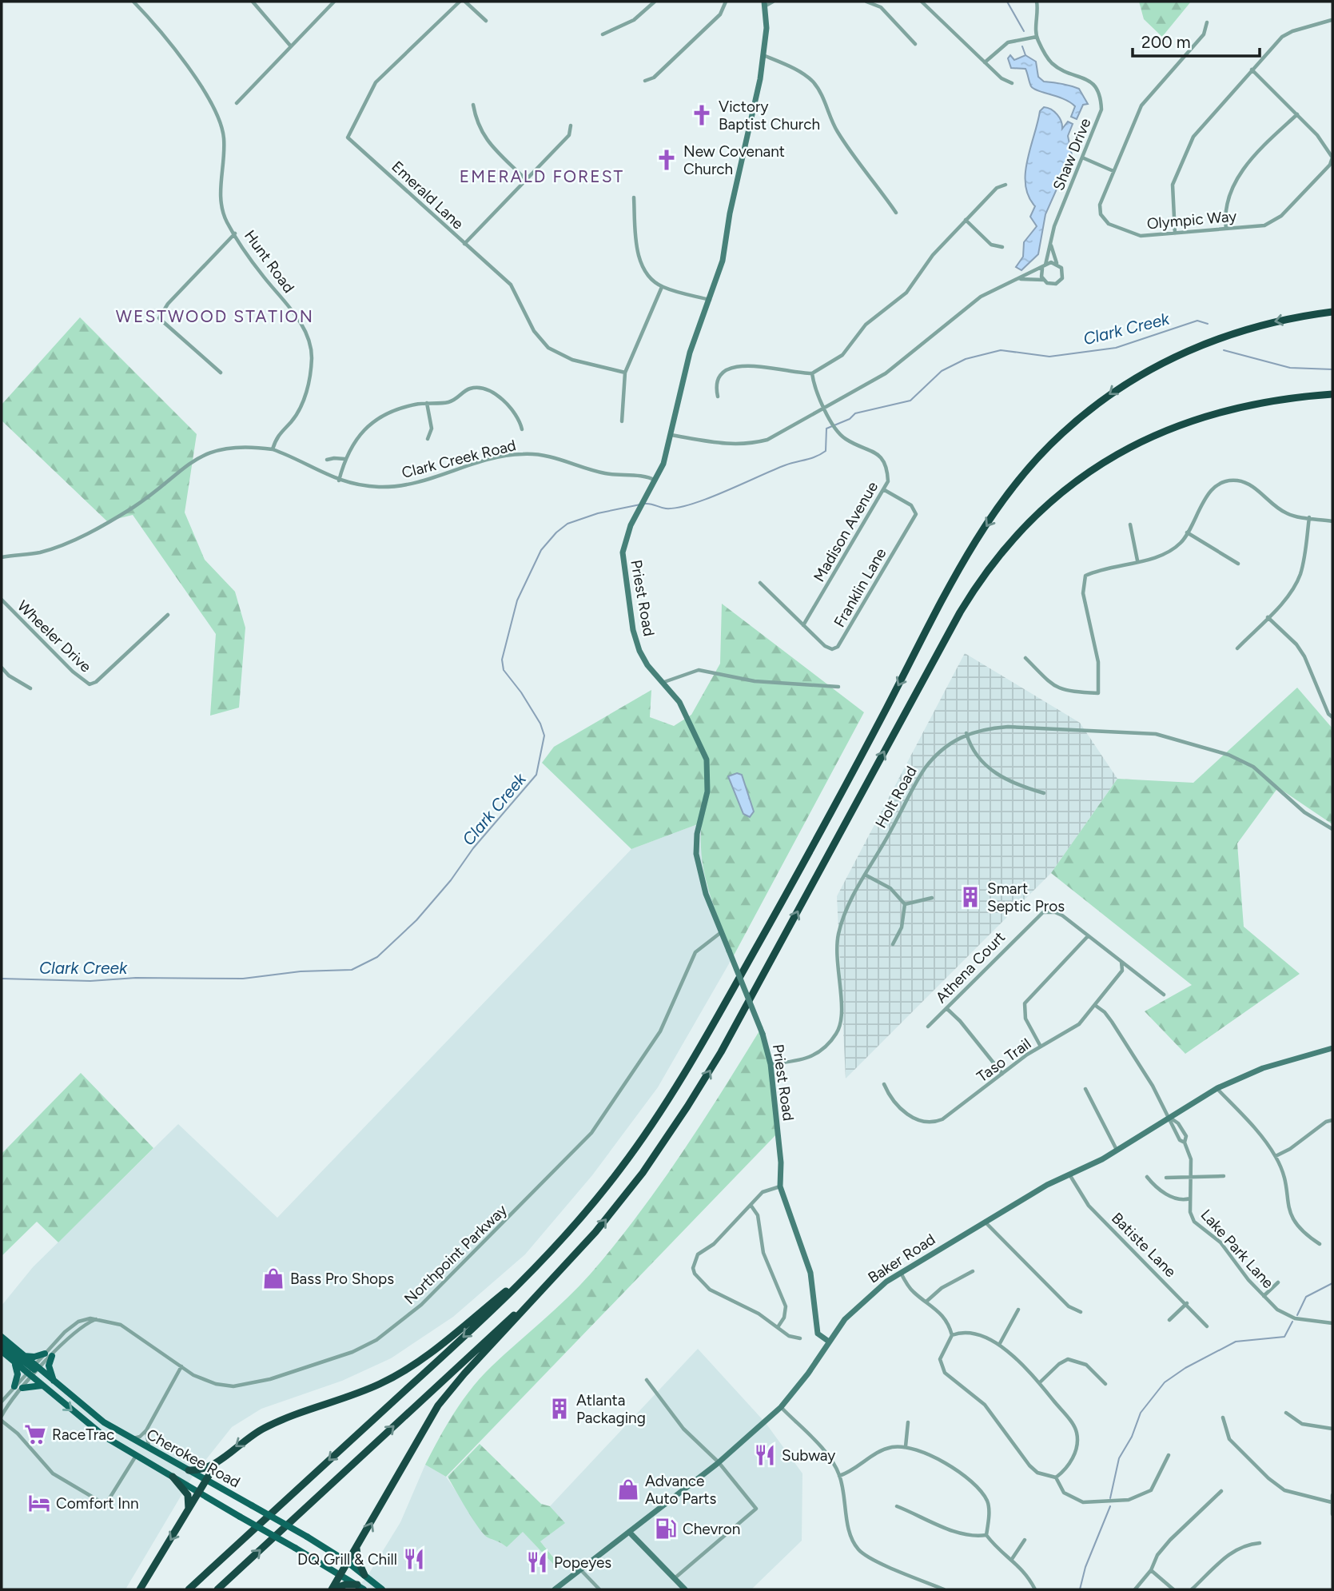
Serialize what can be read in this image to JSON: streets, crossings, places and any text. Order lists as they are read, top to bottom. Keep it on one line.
{"streets":{"main road":["Cherokee Road"],"street":["Shaw Drive","Emerald Lane","Olympic Way","Hunt Road","Clark Creek Road","Madison Avenue","Franklin Lane","Priest Road","Wheeler Drive","Holt Road","Athena Court","Taso Trail","Batiste Lane","Lake Park Lane","Northpoint Parkway","Baker Road"]},"crossings":[["Hunt Road","Clark Creek Road"],["Clark Creek Road","Priest Road"],["Madison Avenue","Franklin Lane"],["Priest Road","Holt Road"],["Priest Road","Northpoint Parkway"],["Priest Road","Baker Road"],["Athena Court","Taso Trail"],["Batiste Lane","Baker Road"],["Lake Park Lane","Baker Road"],["Northpoint Parkway","Cherokee Road"]],"districts":["EMERALD FOREST","WESTWOOD STATION"],"water":["Clark Creek"],"places":{"church":["Victory Baptist Church","New Covenant Church"],"building":["Smart Septic Pros","Atlanta Packaging"],"shop":["Bass Pro Shops","Advance Auto Parts"],"supermarket":["RaceTrac"],"restaurant":["Subway","DQ Grill & Chill","Popeyes"],"hotel":["Comfort Inn"],"fuel station":["Chevron"]},"scale_bar":"200 m"}
